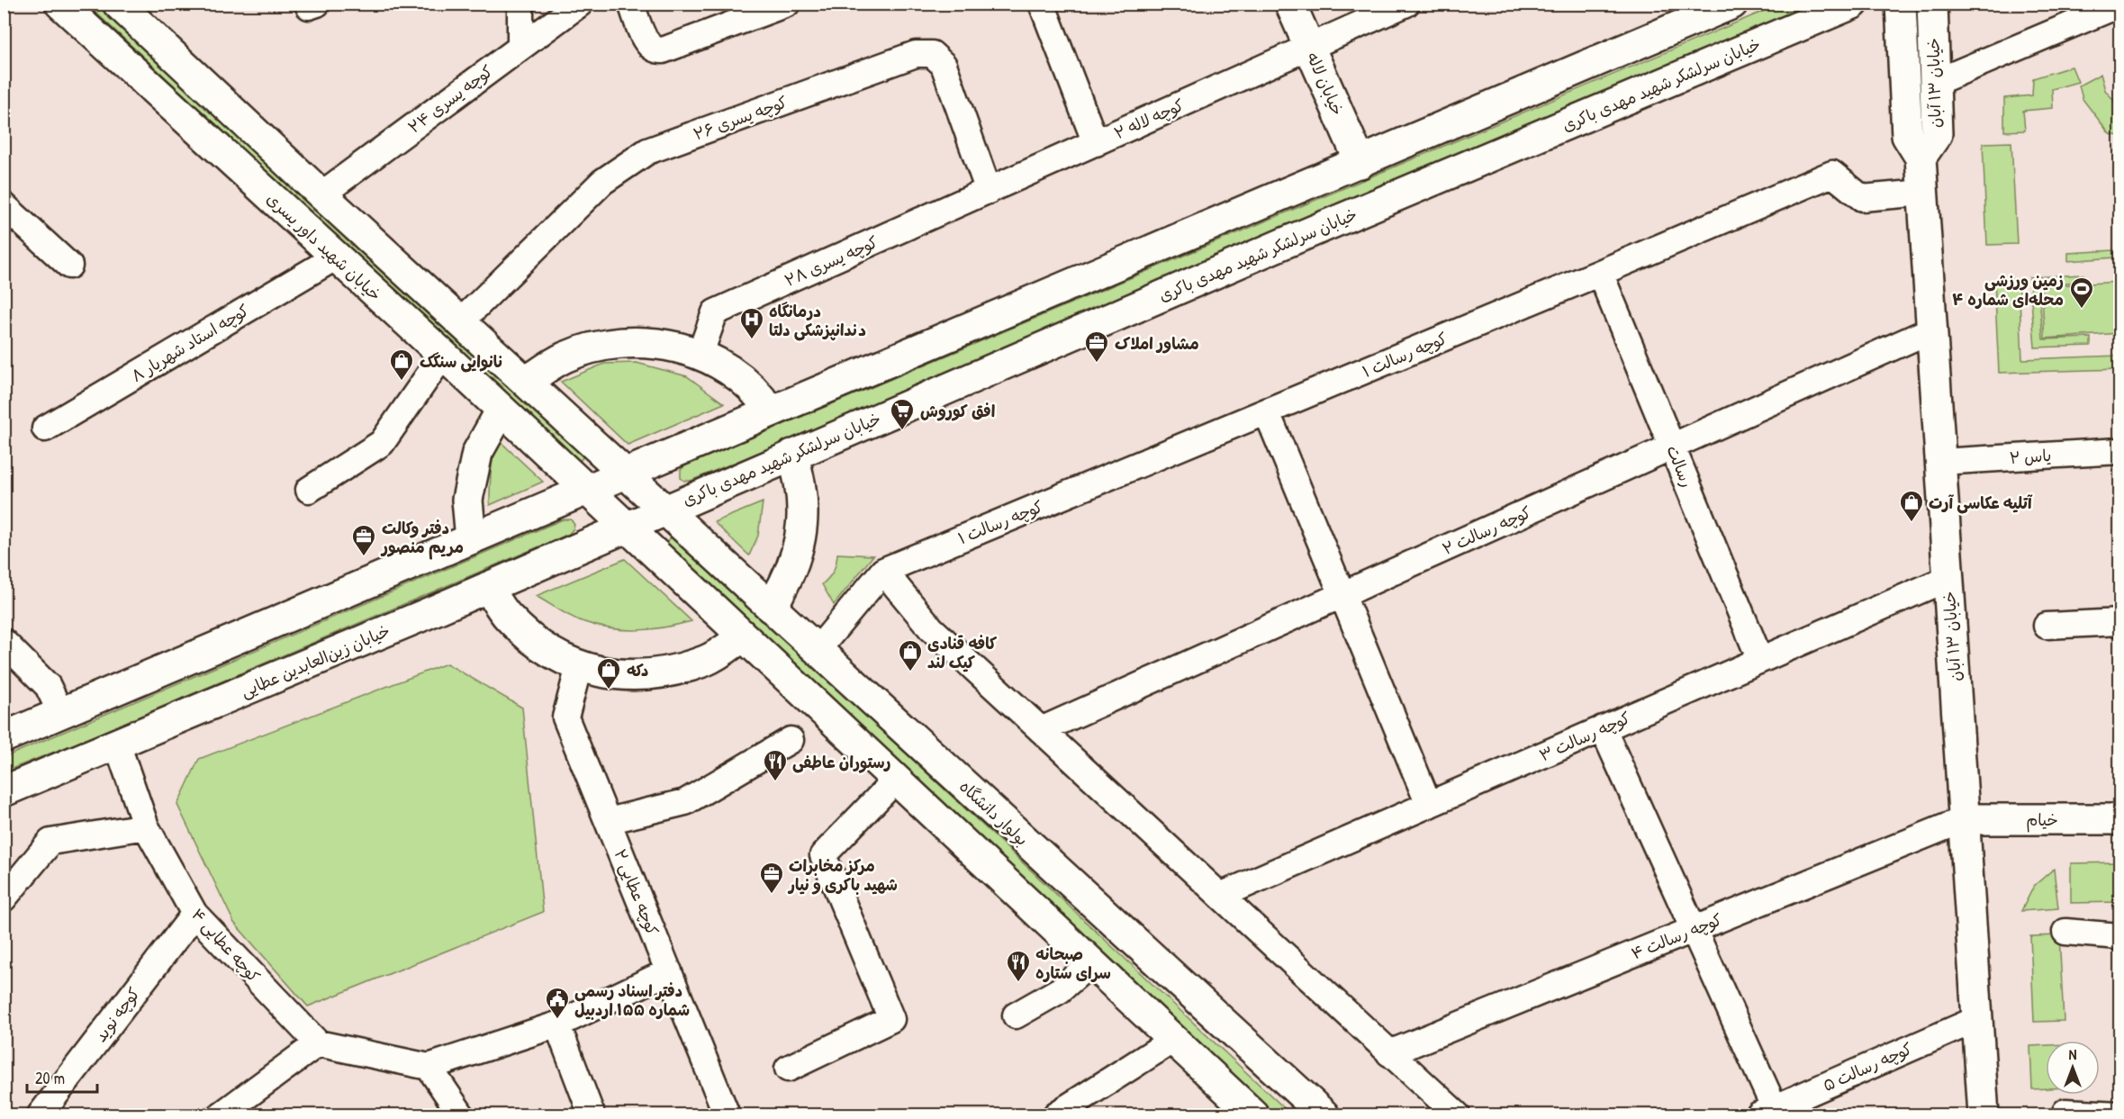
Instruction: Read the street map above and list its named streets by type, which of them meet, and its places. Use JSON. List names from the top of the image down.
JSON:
{
  "streets": {
    "main road": [
      "خیابان ۱۳ آبان",
      "خیابان لاله",
      "خیابان سرلشکر شهید مهدی باکری",
      "خیابان شهید داور یسری",
      "خیابان زین‌العابدین عطایی",
      "بولوار دانشگاه",
      "خیام"
    ],
    "street": [
      "کوچه یسری ۲۴",
      "کوچه یسری ۲۶",
      "کوچه لاله ۲",
      "کوچه یسری ۲۸",
      "کوچه استاد شهریار ۸",
      "کوچه رسالت ۱",
      "یاس ۲",
      "رسالت",
      "کوچه رسالت ۲",
      "کوچه رسالت ۳",
      "کوچه عطایی ۲",
      "کوچه رسالت ۴",
      "کوچه عطایی ۴",
      "کوچه نوید",
      "کوچه رسالت ۵"
    ]
  },
  "crossings": [
    ["خیابان ۱۳ آبان", "کوچه رسالت ۱"],
    ["خیابان ۱۳ آبان", "یاس ۲"],
    ["خیابان ۱۳ آبان", "کوچه رسالت ۲"],
    ["خیابان ۱۳ آبان", "کوچه رسالت ۳"],
    ["خیابان ۱۳ آبان", "خیام"],
    ["خیابان ۱۳ آبان", "کوچه رسالت ۴"],
    ["خیابان ۱۳ آبان", "کوچه رسالت ۵"],
    ["خیابان لاله", "کوچه لاله ۲"],
    ["خیابان سرلشکر شهید مهدی باکری", "خیابان شهید داور یسری"],
    ["خیابان سرلشکر شهید مهدی باکری", "خیابان زین‌العابدین عطایی"],
    ["خیابان سرلشکر شهید مهدی باکری", "بولوار دانشگاه"],
    ["کوچه یسری ۲۶", "کوچه لاله ۲"],
    ["کوچه یسری ۲۶", "کوچه یسری ۲۸"],
    ["کوچه لاله ۲", "کوچه یسری ۲۸"],
    ["خیابان شهید داور یسری", "کوچه استاد شهریار ۸"],
    ["خیابان شهید داور یسری", "خیابان زین‌العابدین عطایی"],
    ["کوچه رسالت ۱", "رسالت"],
    ["رسالت", "کوچه رسالت ۲"],
    ["رسالت", "کوچه رسالت ۳"],
    ["خیابان زین‌العابدین عطایی", "کوچه عطایی ۴"],
    ["خیام", "کوچه رسالت ۴"],
    ["کوچه عطایی ۴", "کوچه نوید"]
  ],
  "places": {
    "sports": ["زمین ورزشی محله‌ای شماره ۴"],
    "hospital": ["درمانگاه دندانپزشکی دلتا"],
    "office": ["مشاور املاک", "دفتر وکالت مریم منصور", "مرکز مخابرات شهید باکری و نیار"],
    "shop": [
      "نانوایی سنگک",
      "آتلیه عکاسی آرت",
      "کافه قنادی کیک لند",
      "دکه"
    ],
    "supermarket": ["افق کوروش"],
    "restaurant": ["رستوران عاطفی", "صبحانه سرای ستاره"],
    "public building": ["دفتر اسناد رسمی شماره ۱۵۵ اردبیل"]
  },
  "scale_bar": "20 m",
  "north": "top"
}
